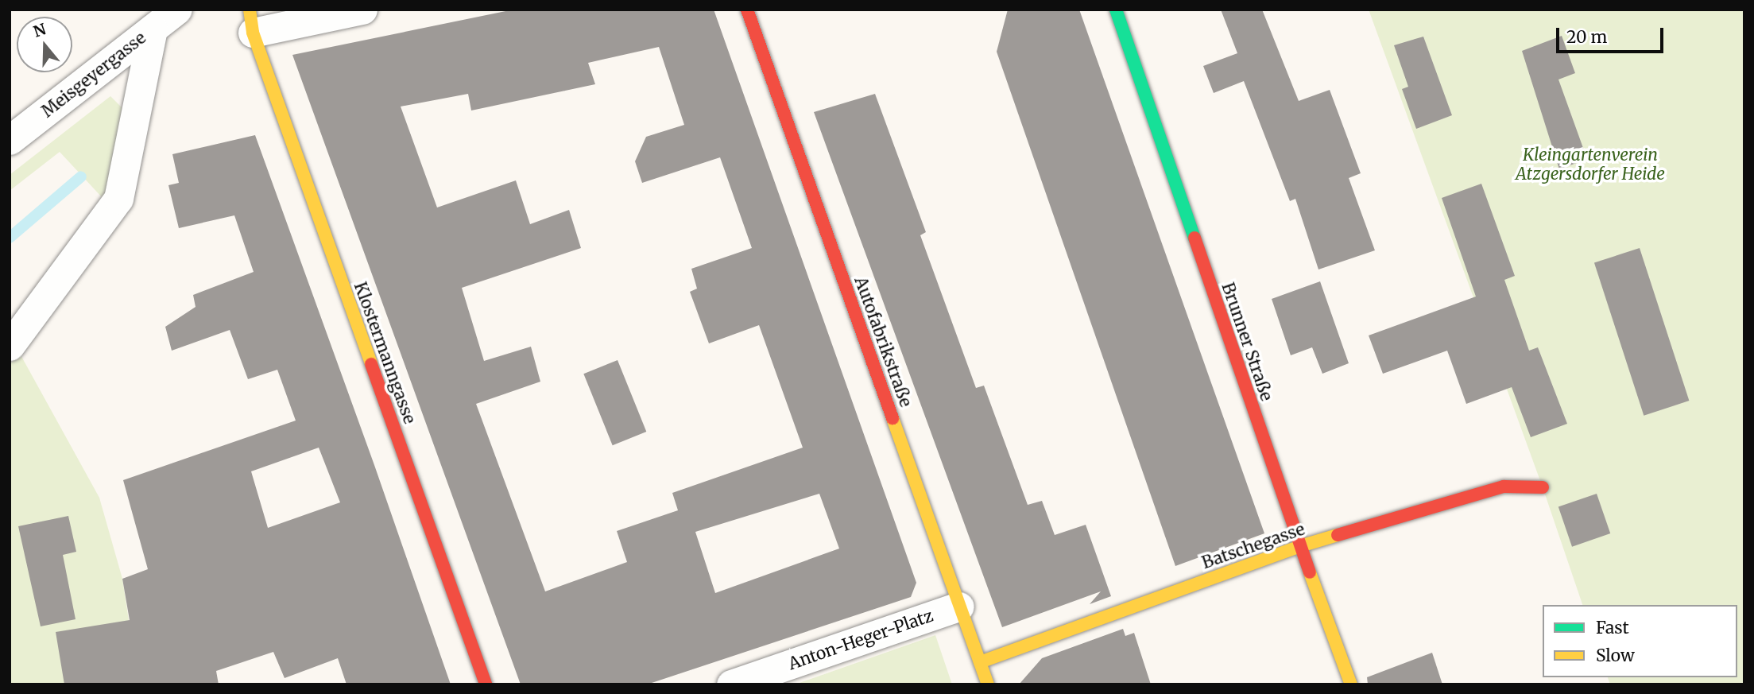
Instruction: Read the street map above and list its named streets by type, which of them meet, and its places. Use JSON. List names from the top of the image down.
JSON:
{
  "streets": {
    "street": [
      "Meisgeyergasse",
      "Autofabrikstraße",
      "Brunner Straße",
      "Klostermanngasse",
      "Batschegasse",
      "Anton-Heger-Platz"
    ]
  },
  "crossings": [
    ["Autofabrikstraße", "Batschegasse"],
    ["Autofabrikstraße", "Anton-Heger-Platz"],
    ["Brunner Straße", "Batschegasse"]
  ],
  "parks": ["Kleingartenverein Atzgersdorfer Heide"],
  "legend": ["Fast", "Slow"],
  "scale_bar": "20 m",
  "north": "top"
}
